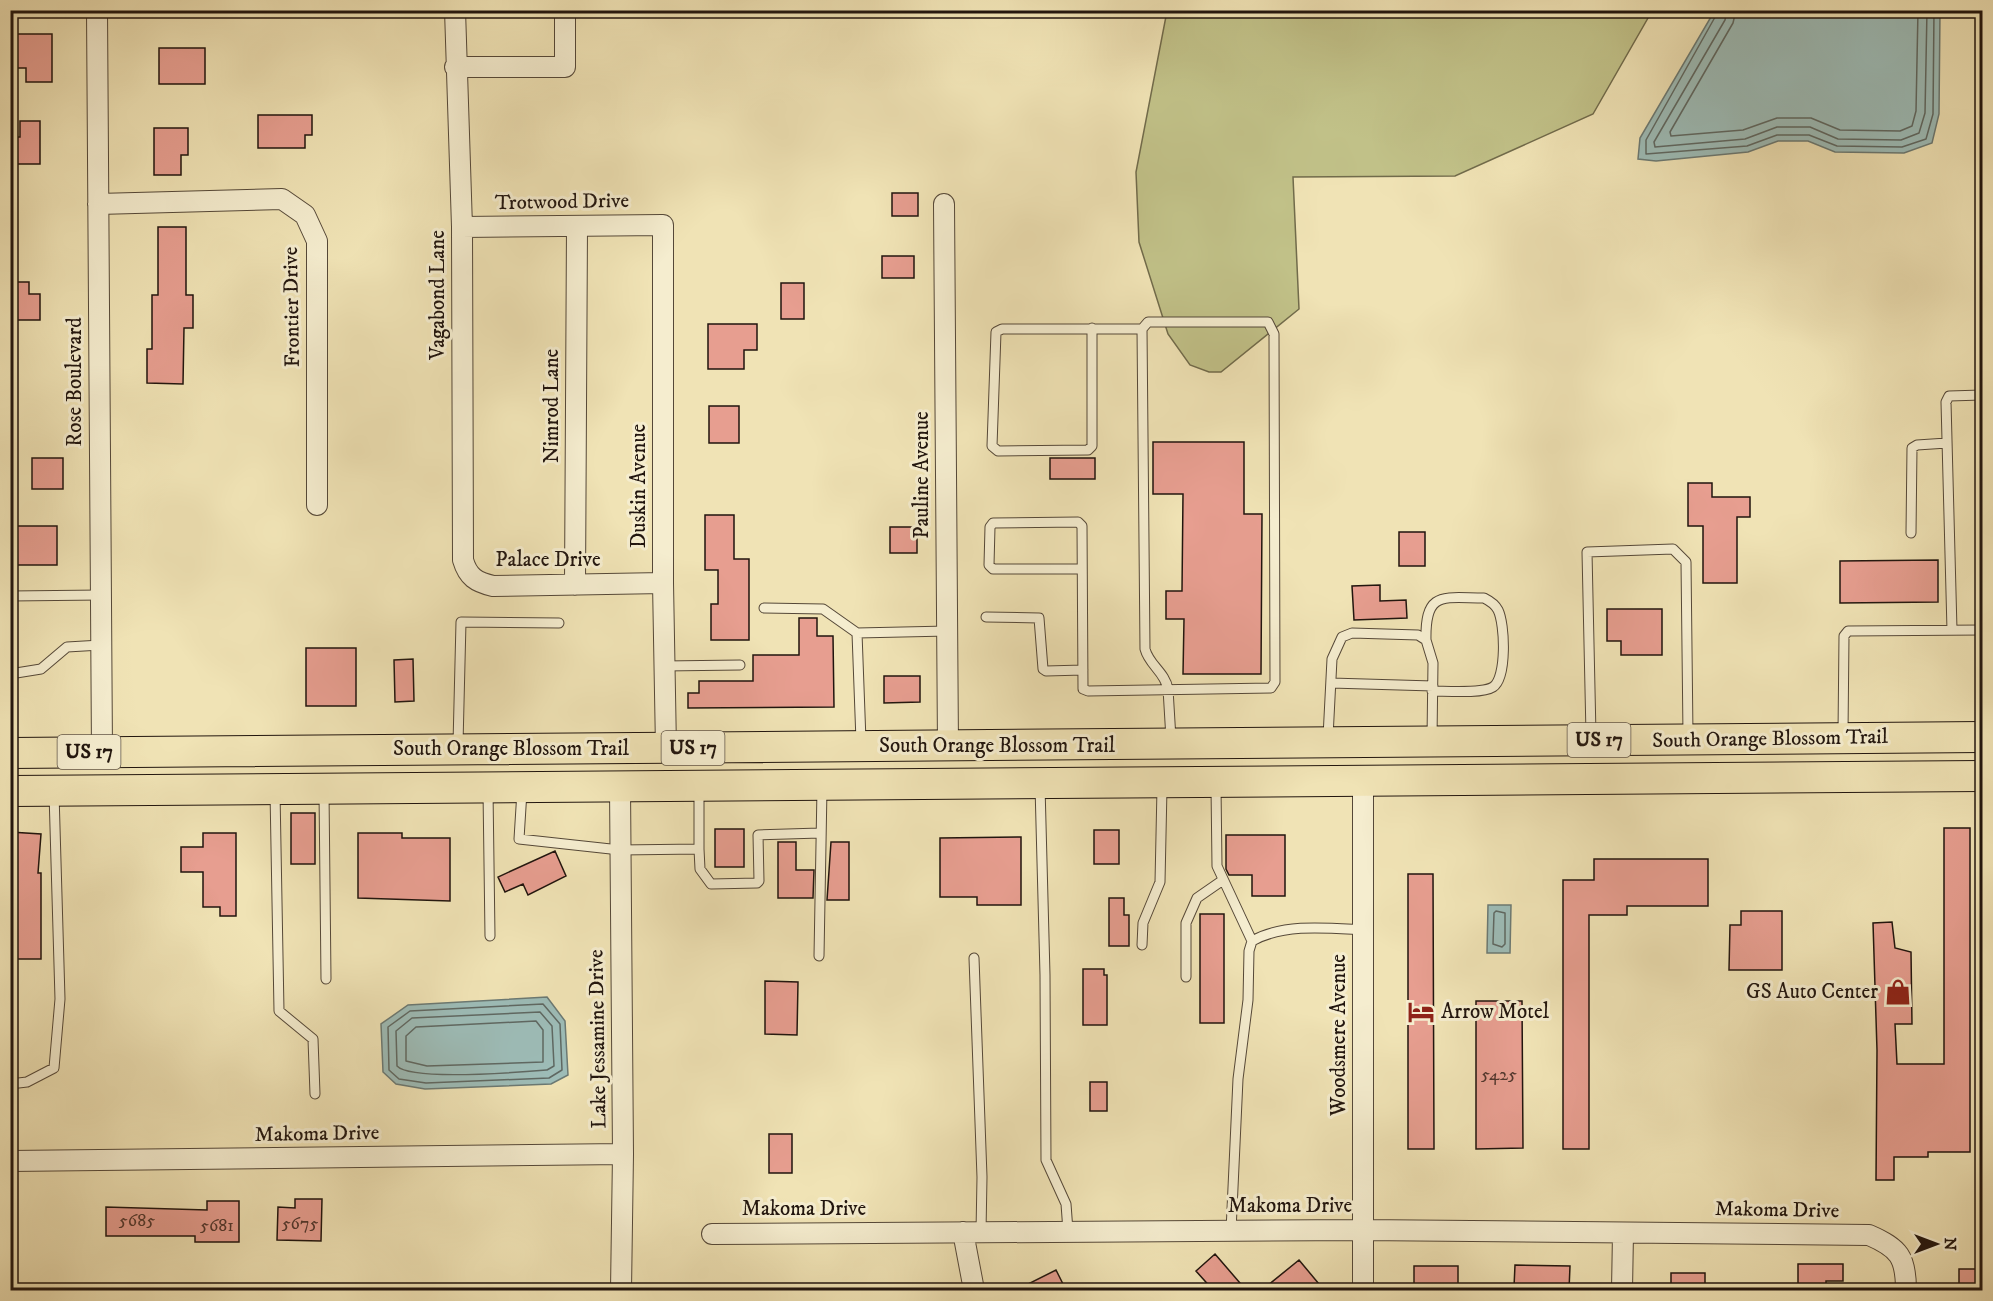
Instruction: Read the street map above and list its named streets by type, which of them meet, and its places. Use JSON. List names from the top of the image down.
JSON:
{
  "streets": {
    "main road": ["South Orange Blossom Trail", "US 17"],
    "street": [
      "Trotwood Drive",
      "Vagabond Lane",
      "Frontier Drive",
      "Rose Boulevard",
      "Nimrod Lane",
      "Pauline Avenue",
      "Duskin Avenue",
      "Palace Drive",
      "Woodsmere Avenue",
      "Lake Jessamine Drive",
      "Makoma Drive"
    ]
  },
  "crossings": [
    ["Trotwood Drive", "Vagabond Lane"],
    ["Trotwood Drive", "Nimrod Lane"],
    ["Trotwood Drive", "Duskin Avenue"],
    ["Vagabond Lane", "Palace Drive"],
    ["Frontier Drive", "Rose Boulevard"],
    ["Rose Boulevard", "South Orange Blossom Trail"],
    ["Nimrod Lane", "Palace Drive"],
    ["Pauline Avenue", "South Orange Blossom Trail"],
    ["Duskin Avenue", "Palace Drive"],
    ["Duskin Avenue", "South Orange Blossom Trail"],
    ["South Orange Blossom Trail", "Woodsmere Avenue"],
    ["South Orange Blossom Trail", "Lake Jessamine Drive"],
    ["Woodsmere Avenue", "Makoma Drive"],
    ["Lake Jessamine Drive", "Makoma Drive"]
  ],
  "places": {
    "shop": ["GS Auto Center"],
    "hotel": ["Arrow Motel"]
  },
  "house_numbers": [
    "5425",
    "5685",
    "5675",
    "5681"
  ],
  "north": "right"
}
